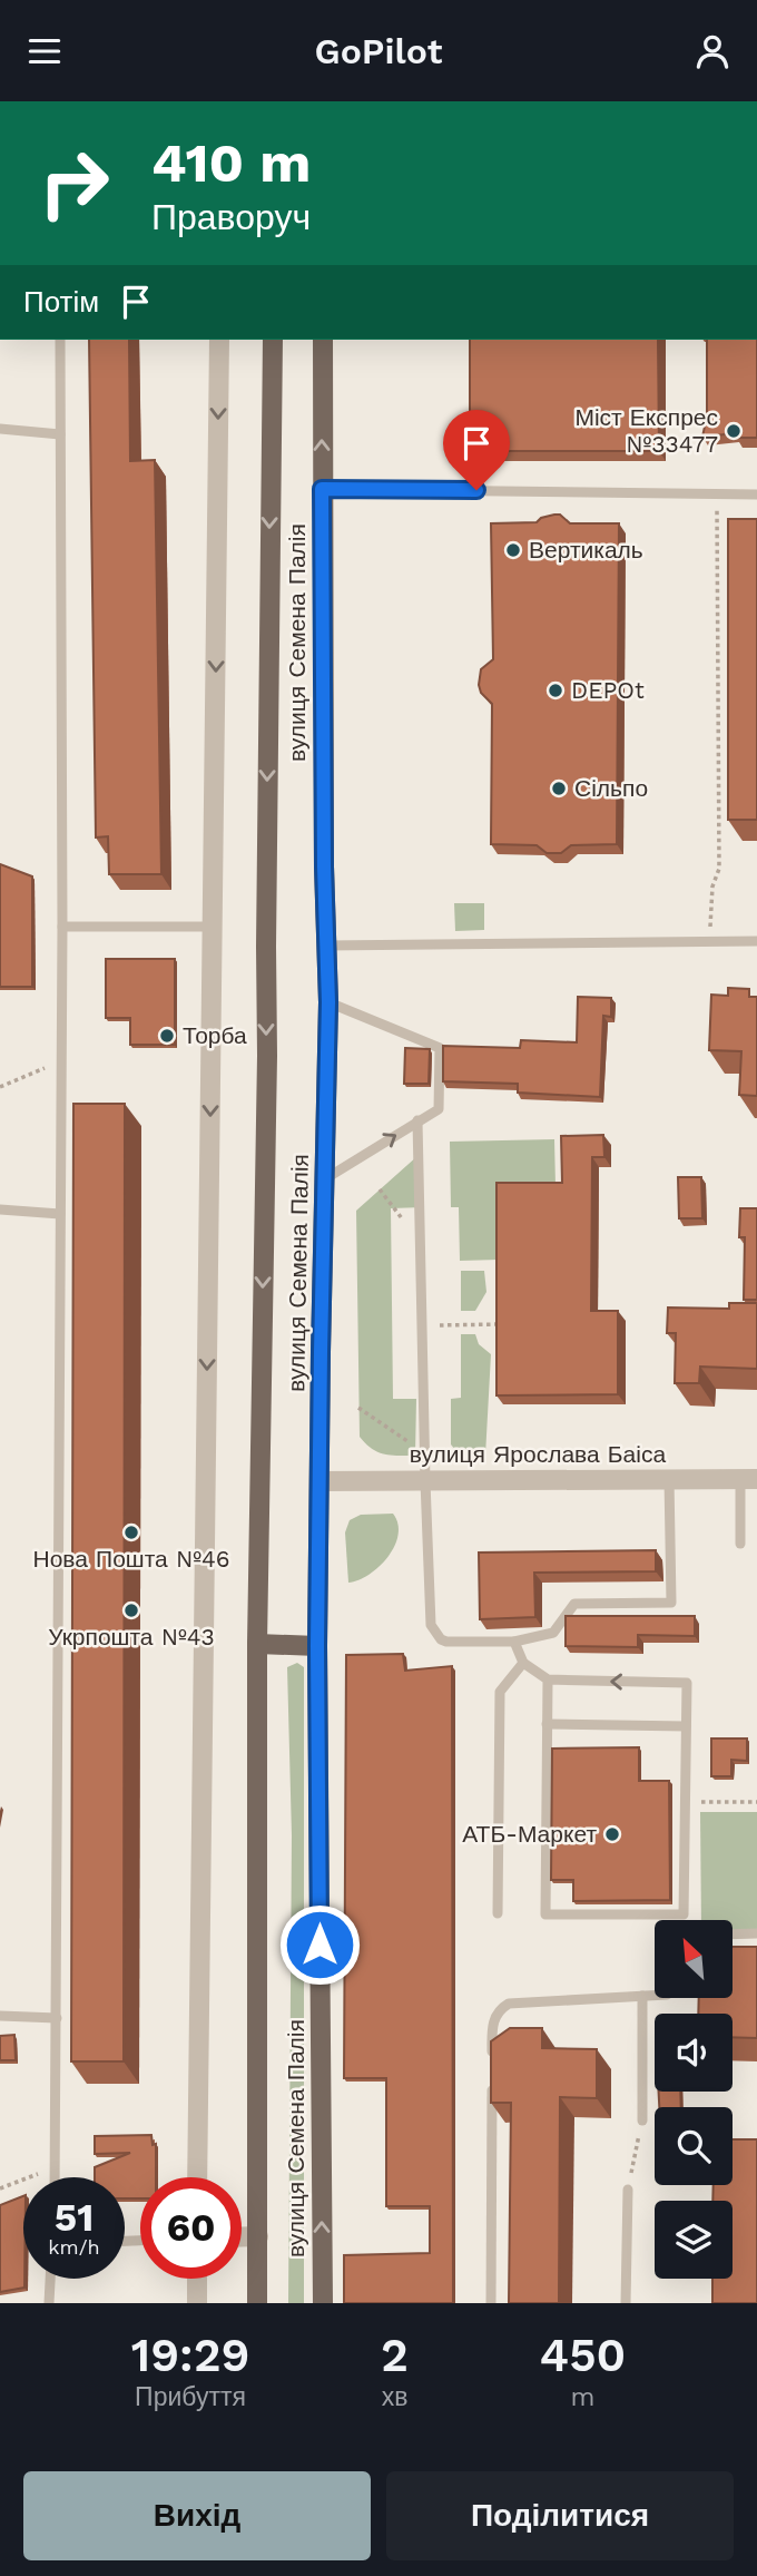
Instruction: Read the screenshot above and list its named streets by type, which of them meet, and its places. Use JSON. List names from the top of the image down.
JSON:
{
  "streets": {
    "main road": ["вулиця Семена Палія"],
    "street": ["вулиця Ярослава Баіса"]
  },
  "crossings": [
    ["вулиця Семена Палія", "вулиця Ярослава Баіса"]
  ],
  "places": [
    "Міст Експрес №33477",
    "Вертикаль",
    "DEPOt",
    "Сільпо",
    "Торба",
    "Нова Пошта №46",
    "Укрпошта №43",
    "АТБ-Маркет"
  ],
  "north": "top left",
  "page": {
    "header": "GoPilot",
    "turn": ["410 m", "Праворуч"],
    "then": "Потім",
    "speed": "51 km/h",
    "limit": "60",
    "eta": [
      "19:29",
      "Прибуття",
      "2",
      "хв",
      "450",
      "m"
    ],
    "buttons": ["Вихід", "Поділитися"]
  }
}
